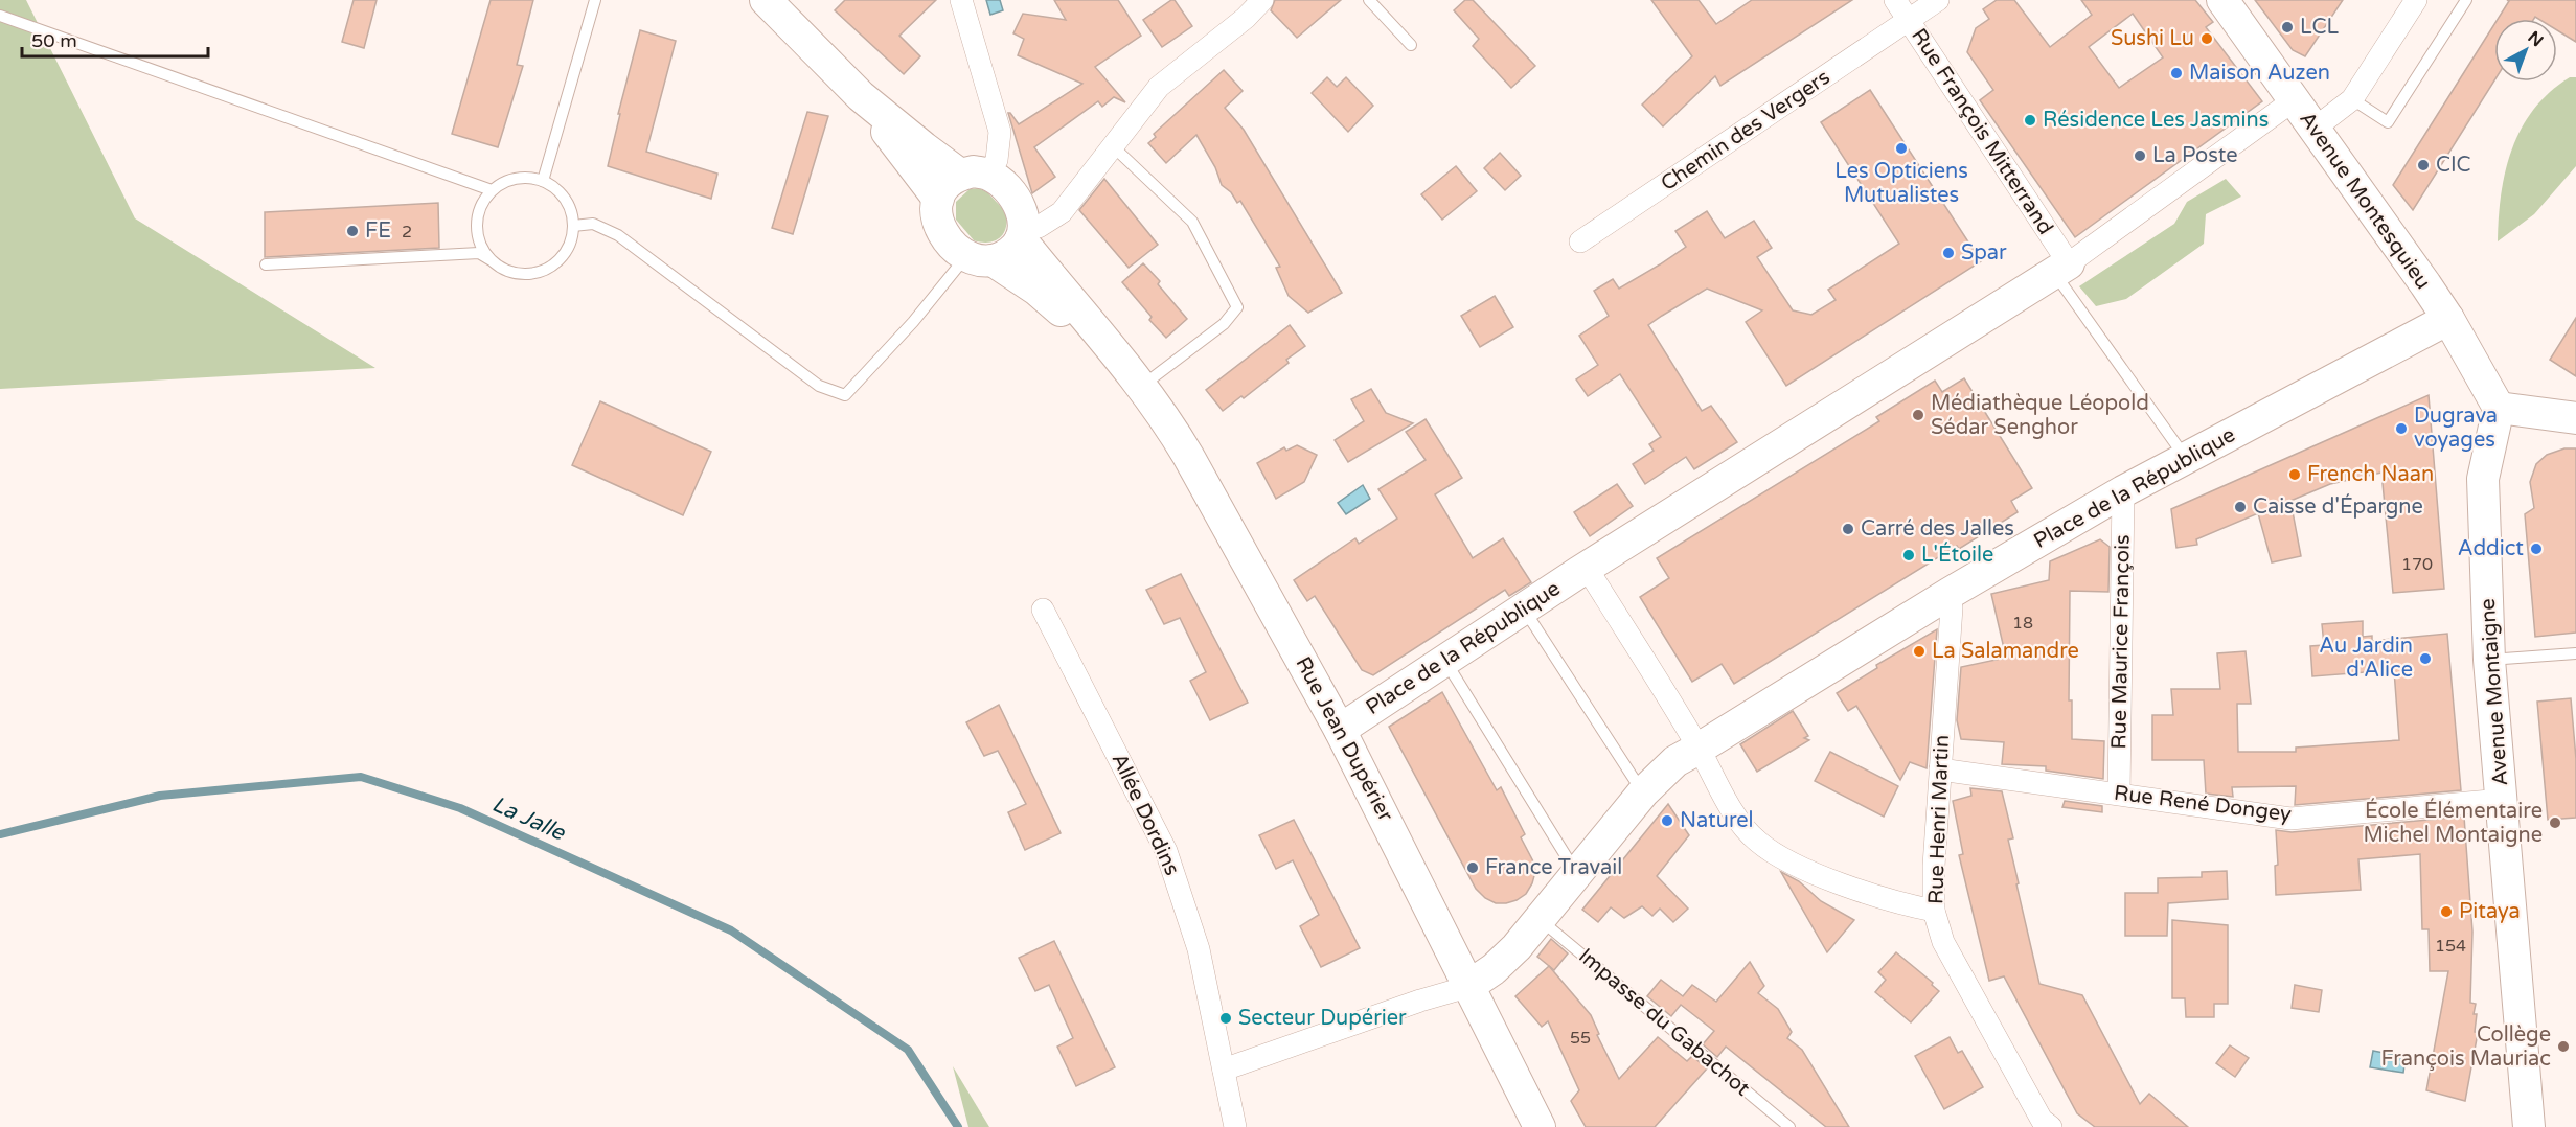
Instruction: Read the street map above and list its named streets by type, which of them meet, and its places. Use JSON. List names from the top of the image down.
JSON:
{
  "streets": {
    "street": [
      "Chemin des Vergers",
      "Rue François Mitterrand",
      "Avenue Montesquieu",
      "Place de la République",
      "Rue Maurice François",
      "Avenue Montaigne",
      "Rue Jean Dupérier",
      "Rue René Dongey",
      "Allée Dordins",
      "Rue Henri Martin"
    ],
    "lane": ["Impasse du Gabachot"]
  },
  "crossings": [
    ["Chemin des Vergers", "Rue François Mitterrand"],
    ["Rue François Mitterrand", "Place de la République"],
    ["Avenue Montesquieu", "Place de la République"],
    ["Avenue Montesquieu", "Avenue Montaigne"],
    ["Place de la République", "Rue Maurice François"],
    ["Place de la République", "Rue Jean Dupérier"],
    ["Place de la République", "Rue Henri Martin"],
    ["Place de la République", "Impasse du Gabachot"],
    ["Rue Maurice François", "Rue René Dongey"],
    ["Avenue Montaigne", "Rue René Dongey"],
    ["Rue René Dongey", "Rue Henri Martin"]
  ],
  "water": ["La Jalle"],
  "places": [
    "LCL",
    "Sushi Lu",
    "Maison Auzen",
    "Résidence Les Jasmins",
    "Les Opticiens Mutualistes",
    "La Poste",
    "CIC",
    "FE",
    "Spar",
    "Médiathèque Léopold Sédar Senghor",
    "Dugrava voyages",
    "French Naan",
    "Caisse d'Épargne",
    "Carré des Jalles",
    "Addict",
    "L'Étoile",
    "La Salamandre",
    "Au Jardin d'Alice",
    "Naturel",
    "École Élémentaire Michel Montaigne",
    "France Travail",
    "Pitaya",
    "Secteur Dupérier",
    "Collège François Mauriac"
  ],
  "house_numbers": [
    "2",
    "170",
    "18",
    "154",
    "55"
  ],
  "scale_bar": "50 m",
  "north": "top right"
}
